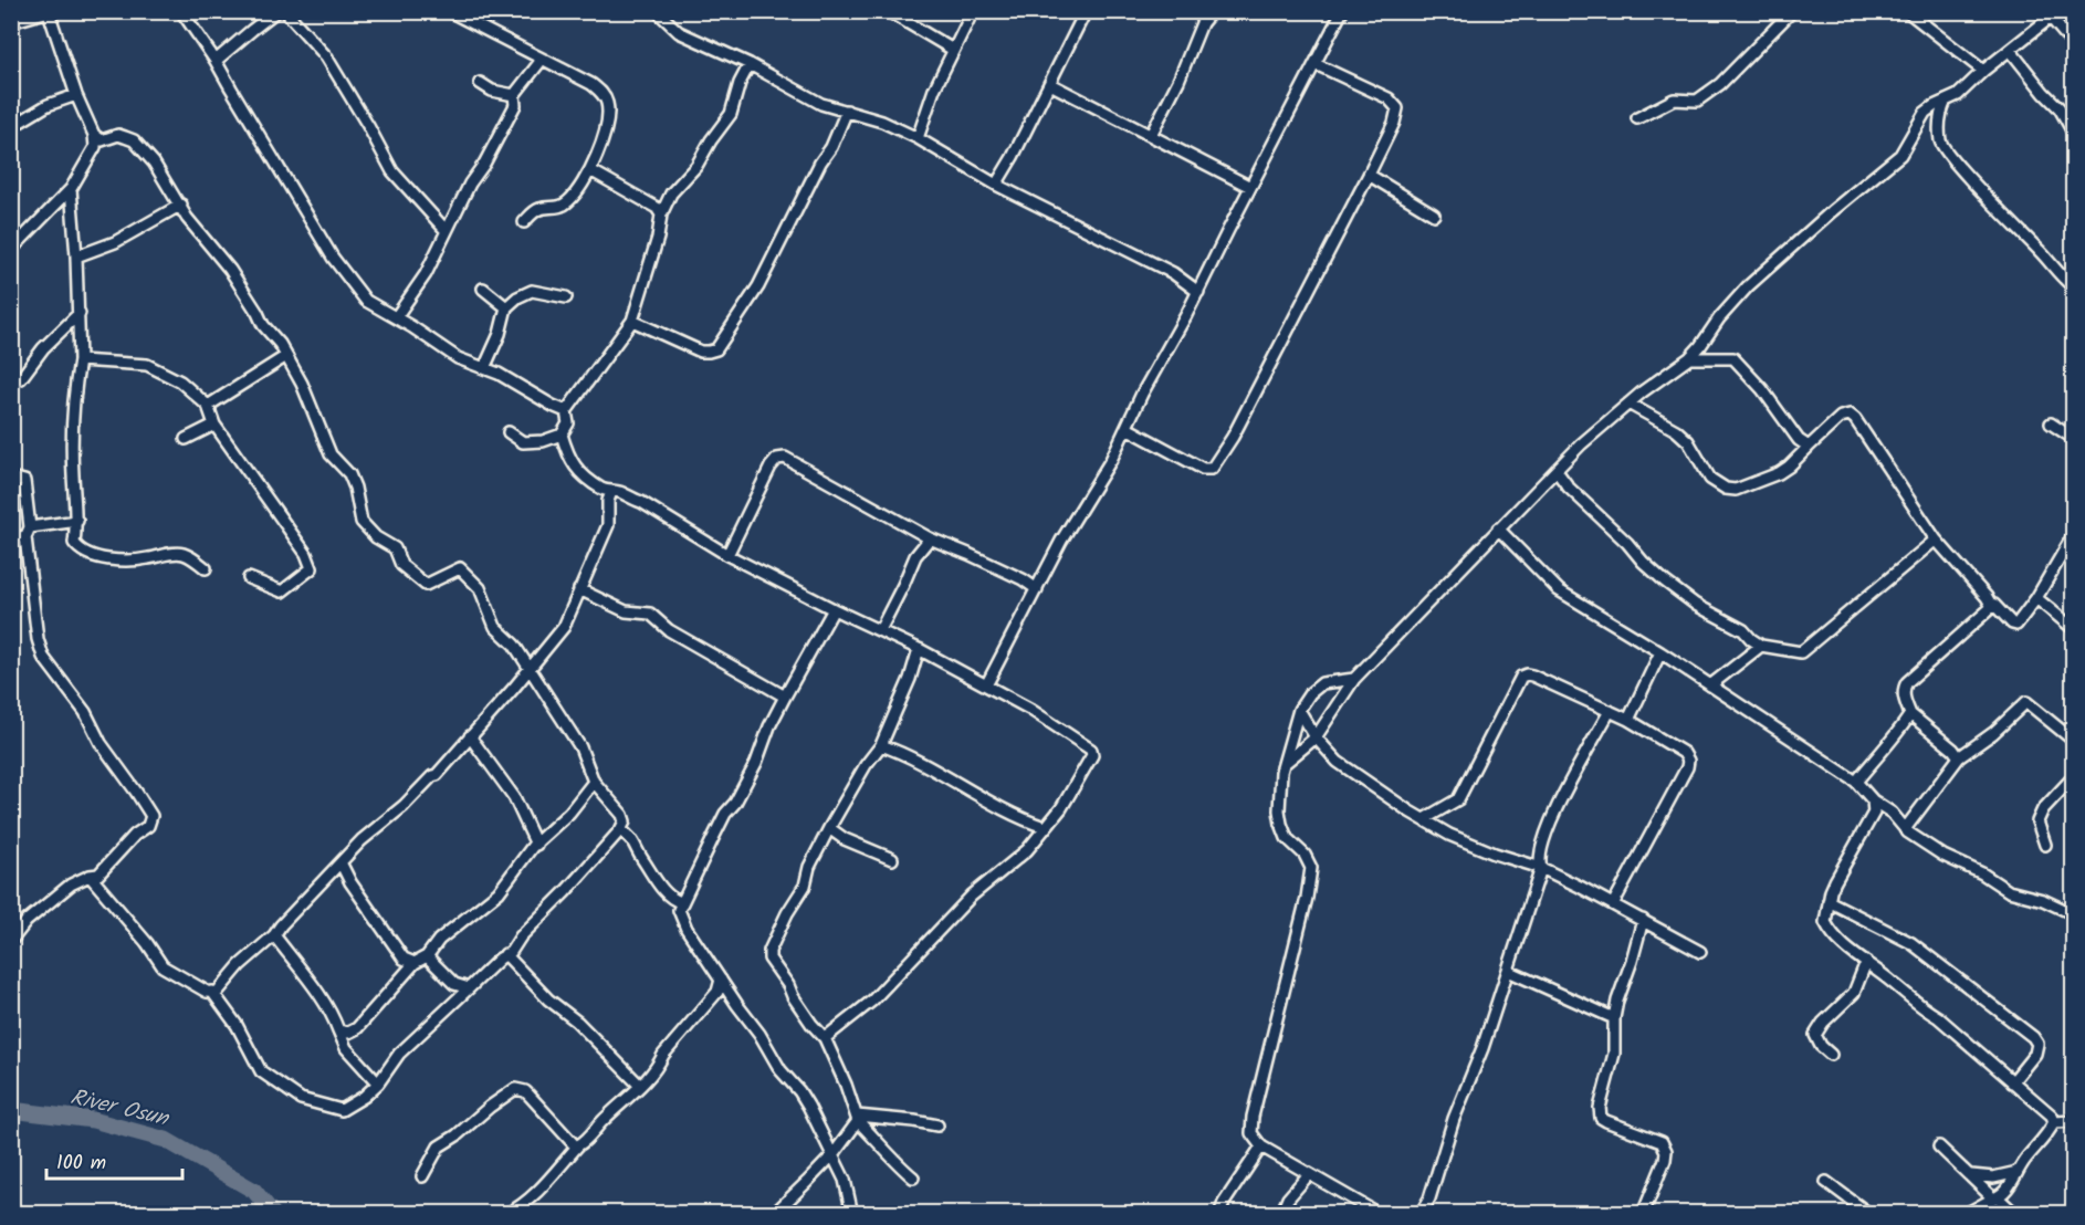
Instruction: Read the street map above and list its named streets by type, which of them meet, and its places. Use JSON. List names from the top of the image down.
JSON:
{
  "water": ["River Osun"],
  "scale_bar": "100 m"
}
